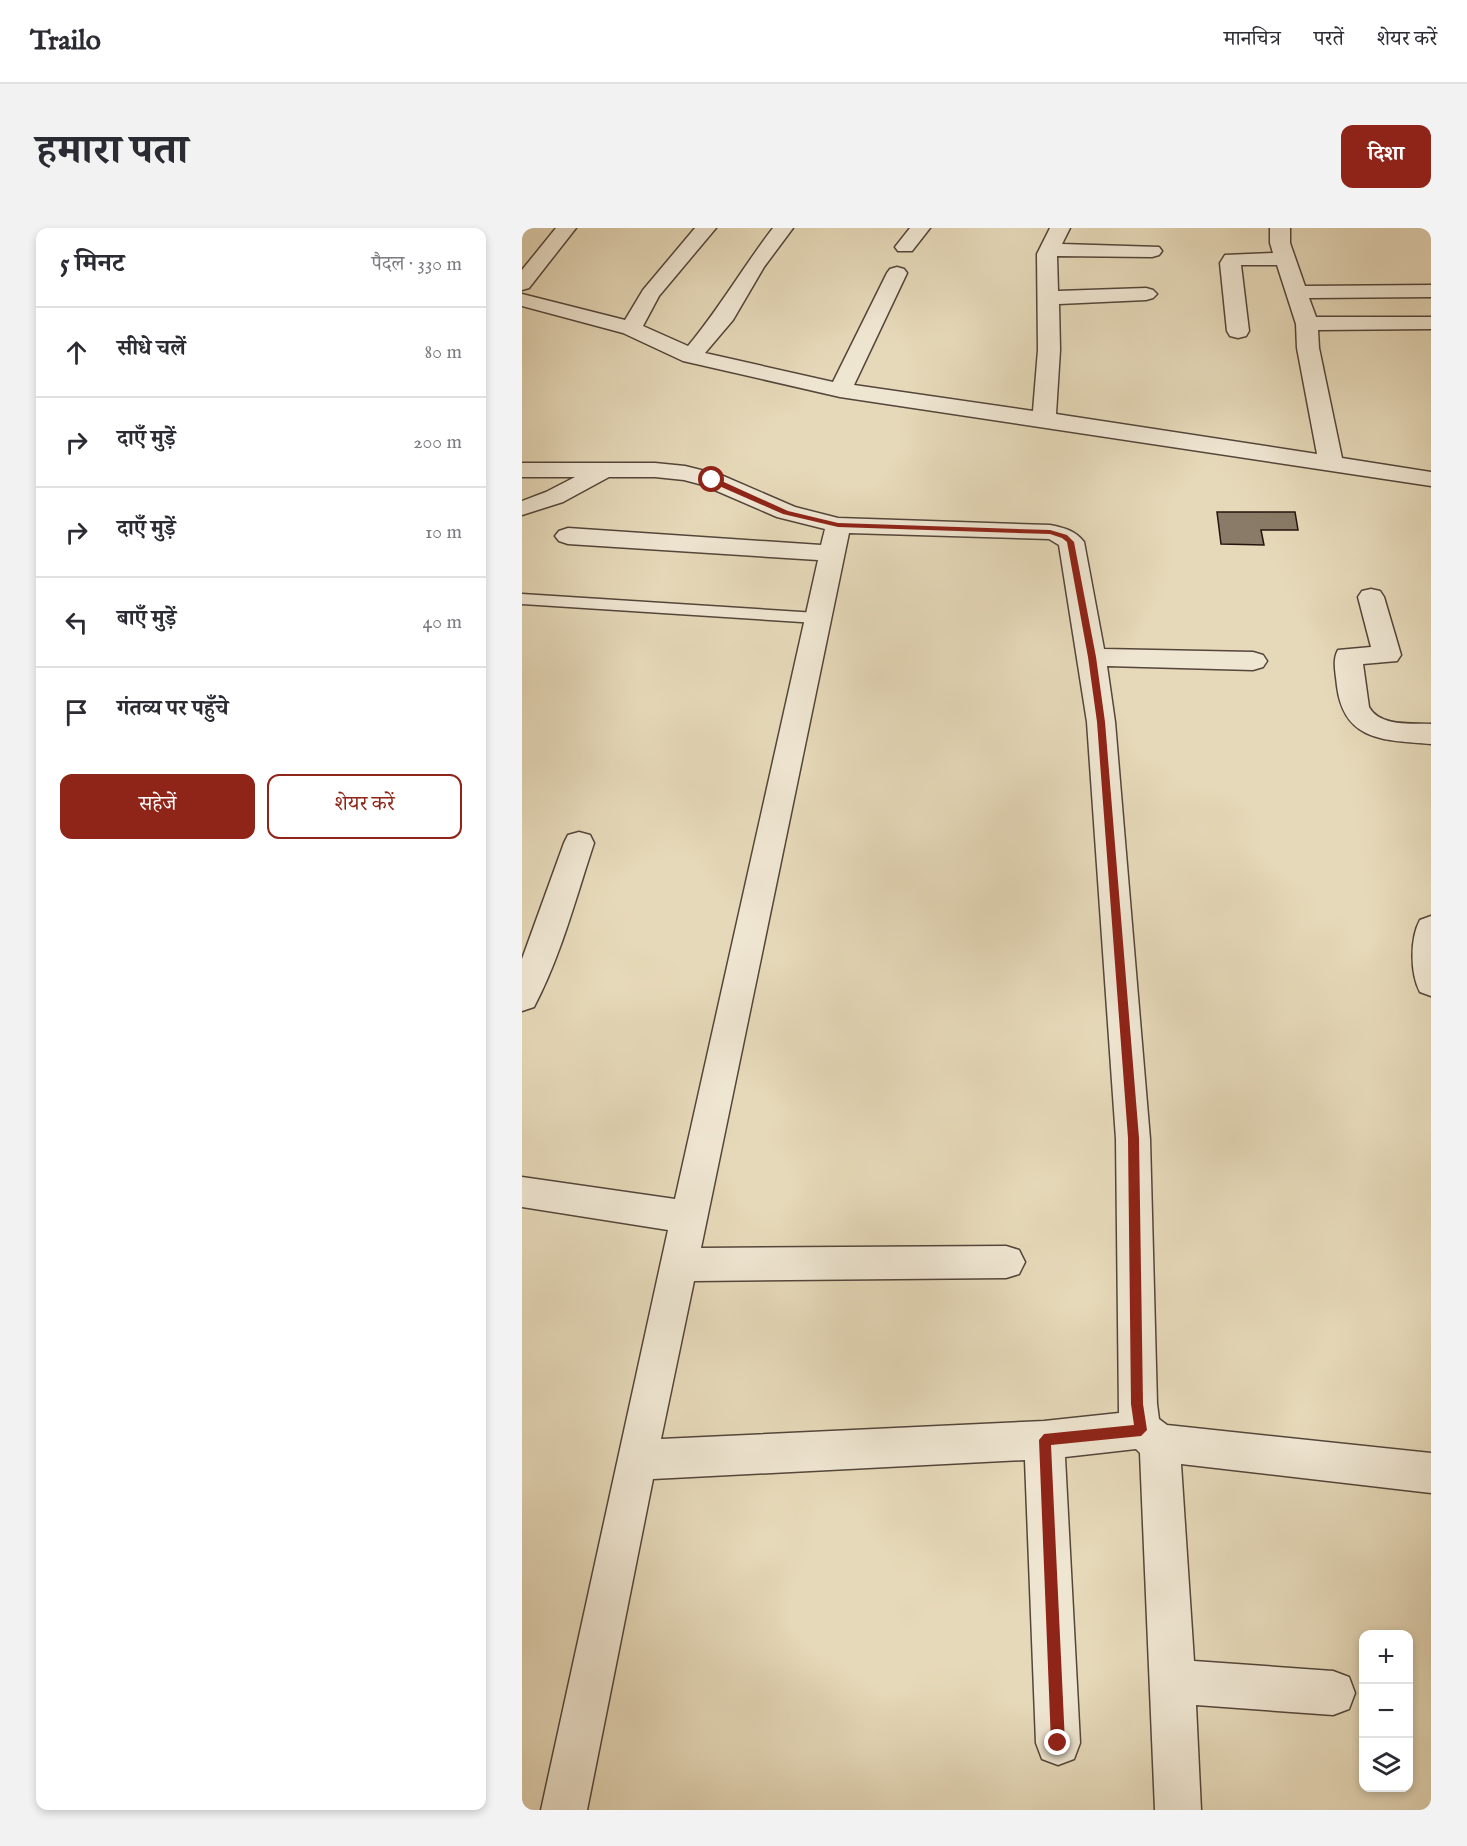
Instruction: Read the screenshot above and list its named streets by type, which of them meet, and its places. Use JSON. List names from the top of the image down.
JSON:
{
  "page": {
    "header": "Trailo",
    "nav": ["मानचित्र", "परतें", "शेयर करें"],
    "title": "हमारा पता",
    "buttons": [
      "दिशा",
      ["सहेजें", "शेयर करें"]
    ],
    "heading": ["5 मिनट", "पैदल · 330 m"],
    "list": [
      ["सीधे चलें", "80 m"],
      ["दाएँ मुड़ें", "200 m"],
      ["दाएँ मुड़ें", "10 m"],
      ["बाएँ मुड़ें", "40 m"],
      "गंतव्य पर पहुँचे"
    ],
    "map_buttons": ["+", "−"]
  }
}
